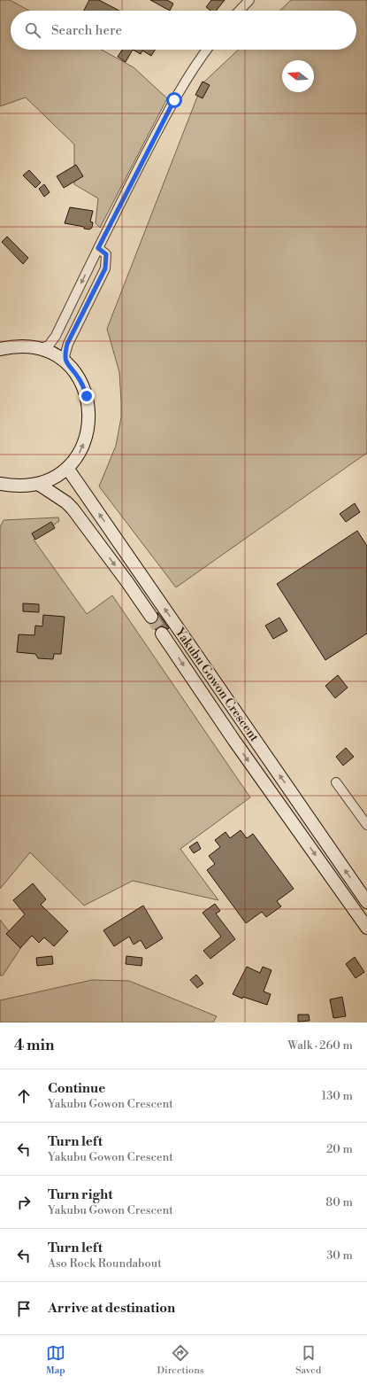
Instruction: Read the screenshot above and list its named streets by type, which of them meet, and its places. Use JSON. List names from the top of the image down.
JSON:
{
  "streets": {
    "street": ["Yakubu Gowon Crescent"]
  },
  "north": "left",
  "page": {
    "search": "Search here",
    "heading": ["4 min", "Walk · 260 m"],
    "list": [
      ["Continue", "Yakubu Gowon Crescent", "130 m"],
      ["Turn left", "Yakubu Gowon Crescent", "20 m"],
      ["Turn right", "Yakubu Gowon Crescent", "80 m"],
      ["Turn left", "Aso Rock Roundabout", "30 m"],
      "Arrive at destination"
    ],
    "nav": ["Map", "Directions", "Saved"]
  }
}
